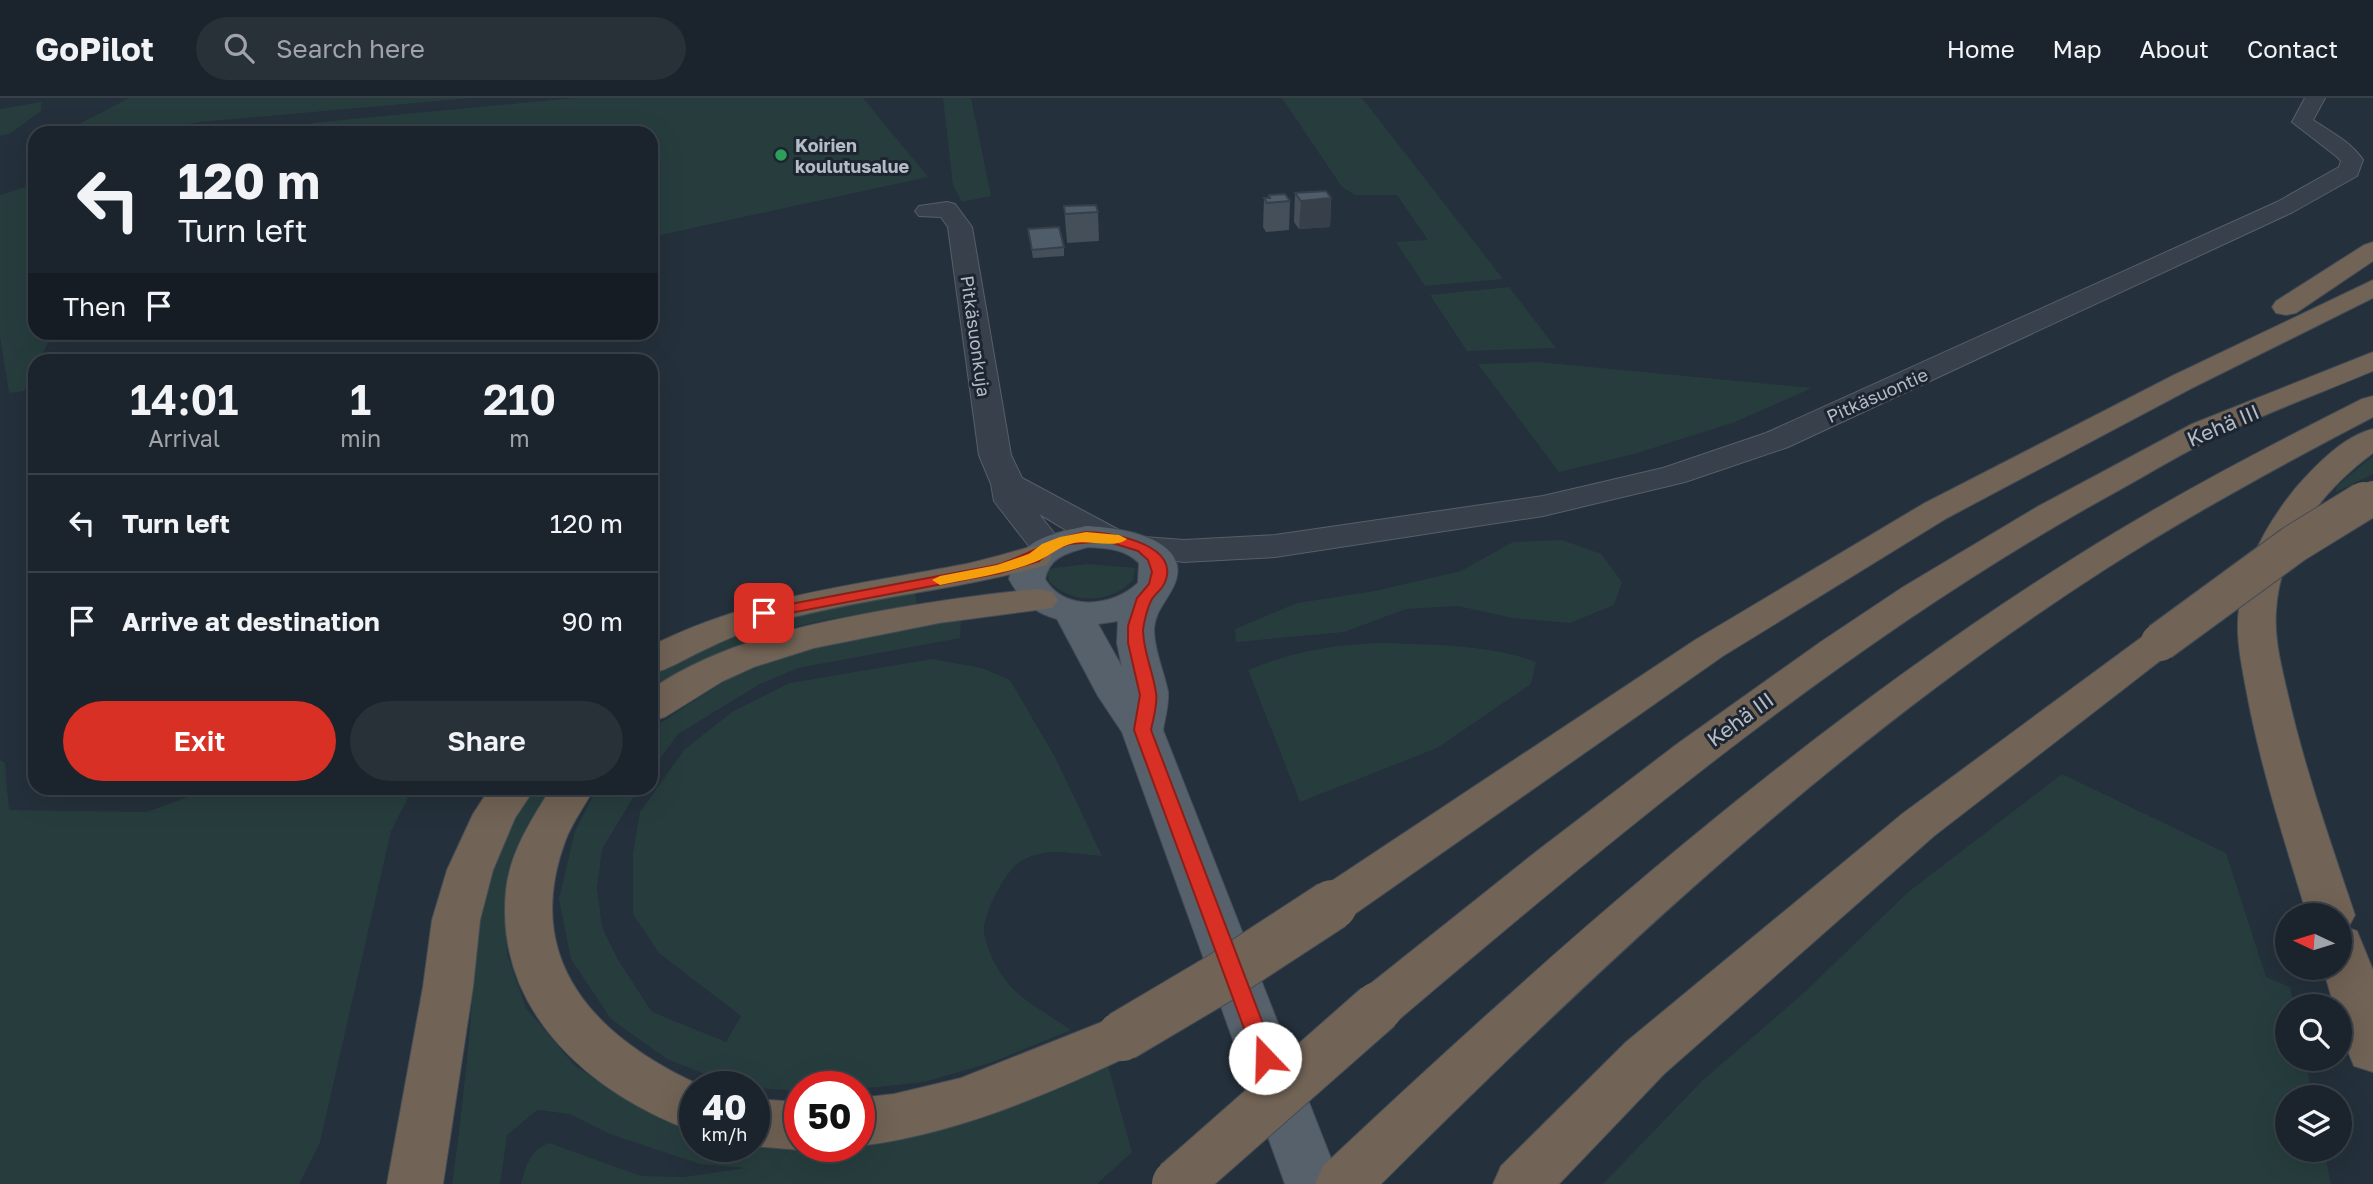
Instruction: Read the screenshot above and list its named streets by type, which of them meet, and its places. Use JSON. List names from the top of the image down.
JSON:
{
  "streets": {
    "highway": ["Kehä III"],
    "street": ["Pitkäsuonkuja", "Pitkäsuontie"]
  },
  "places": ["Koirien koulutusalue"],
  "north": "left",
  "page": {
    "header": "GoPilot",
    "search": "Search here",
    "nav": [
      "Home",
      "Map",
      "About",
      "Contact"
    ],
    "turn": ["120 m", "Turn left"],
    "then": "Then",
    "eta": [
      "14:01",
      "Arrival",
      "1",
      "min",
      "210",
      "m"
    ],
    "list": [
      {
        "name": "Turn left",
        "value": "120 m"
      },
      {
        "name": "Arrive at destination",
        "value": "90 m"
      }
    ],
    "buttons": ["Exit", "Share"],
    "speed": "40 km/h",
    "limit": "50"
  }
}
